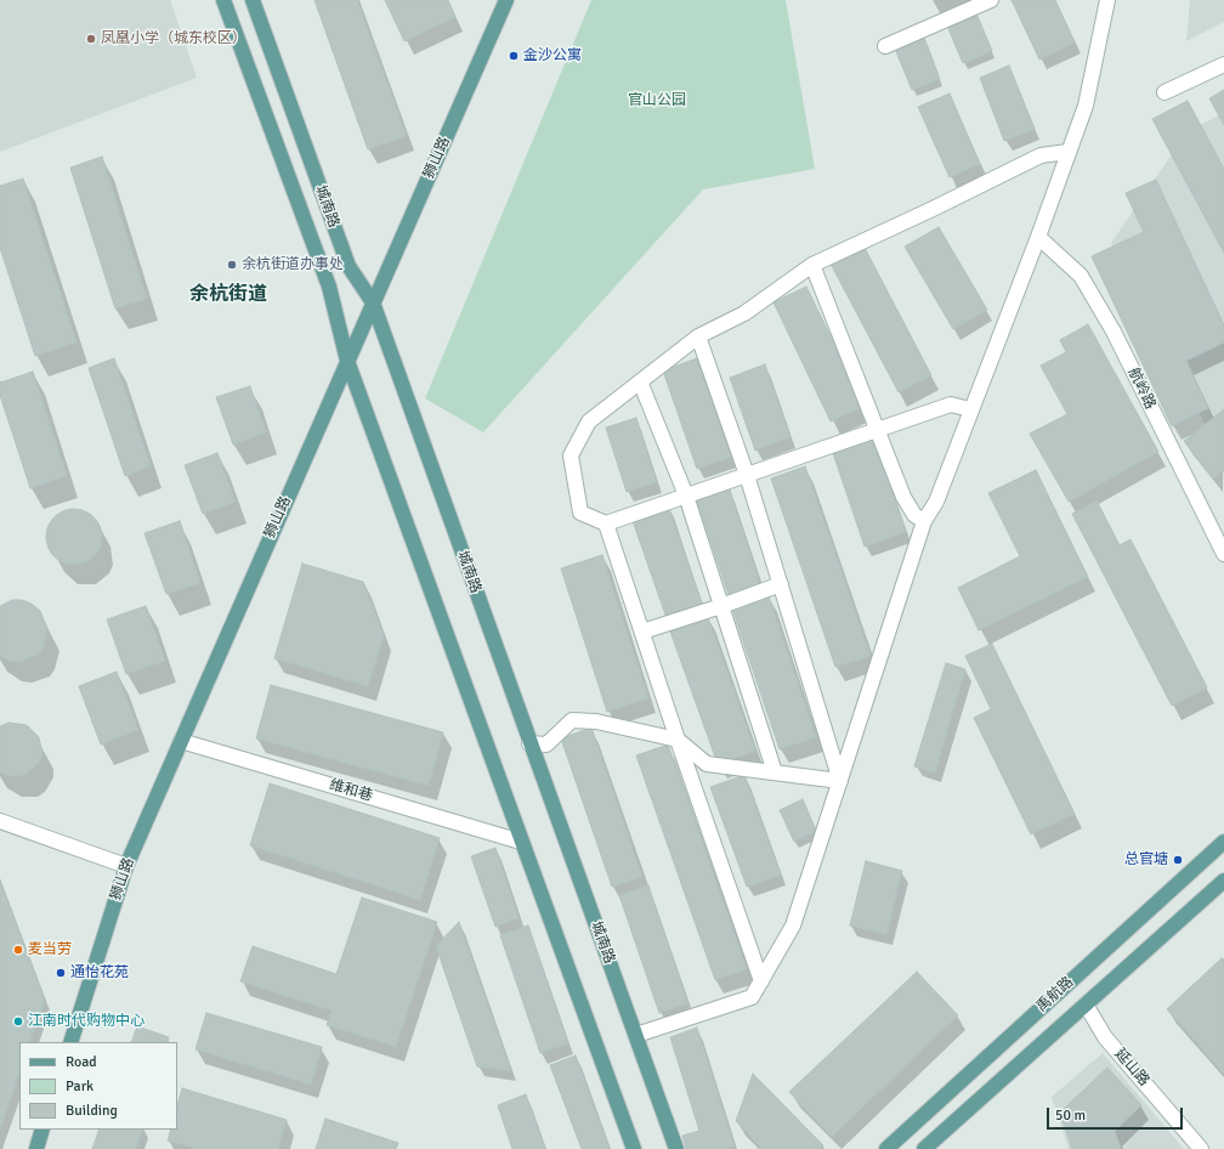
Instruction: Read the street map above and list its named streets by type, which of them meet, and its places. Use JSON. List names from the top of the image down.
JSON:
{
  "streets": {
    "main road": ["狮山路", "城南路", "禹航路"],
    "street": ["航岭路", "维和巷", "延山路"]
  },
  "crossings": [
    ["狮山路", "城南路"],
    ["狮山路", "维和巷"],
    ["城南路", "维和巷"],
    ["禹航路", "延山路"]
  ],
  "districts": ["余杭街道"],
  "parks": ["官山公园"],
  "places": [
    "凤凰小学（城东校区）",
    "金沙公寓",
    "余杭街道办事处",
    "总官塘",
    "麦当劳",
    "通怡花苑",
    "江南时代购物中心"
  ],
  "legend": ["Road", "Park", "Building"],
  "scale_bar": "50 m"
}
